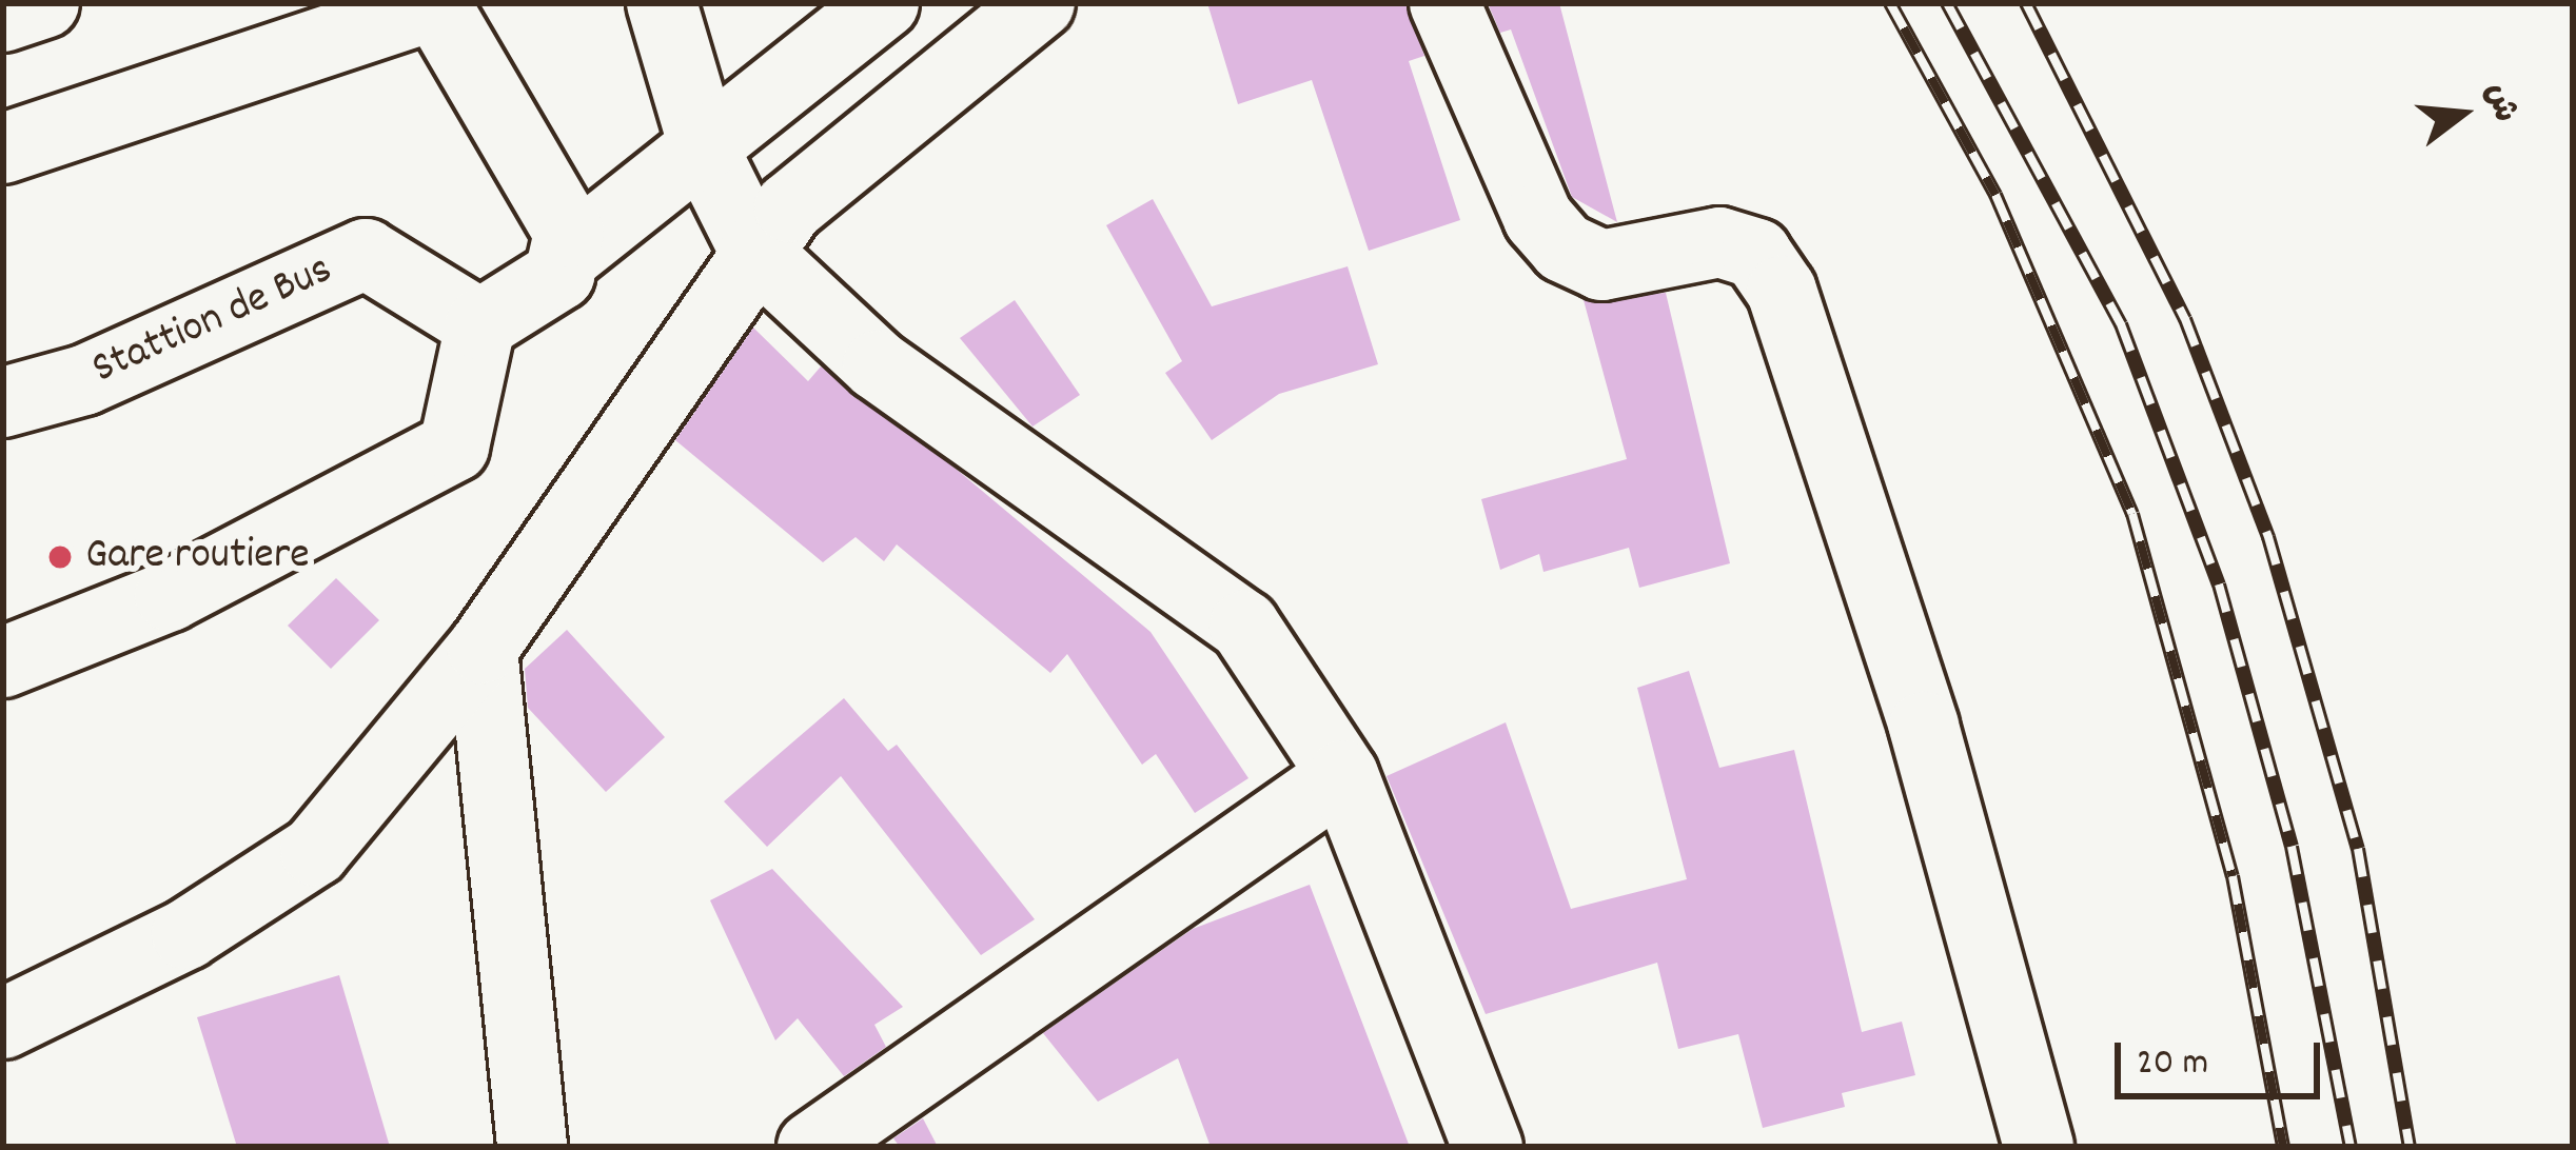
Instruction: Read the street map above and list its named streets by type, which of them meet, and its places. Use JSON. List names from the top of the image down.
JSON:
{
  "streets": {
    "street": ["Stattion de Bus"]
  },
  "places": ["Gare routiere"],
  "scale_bar": "20 m",
  "north": "right"
}
